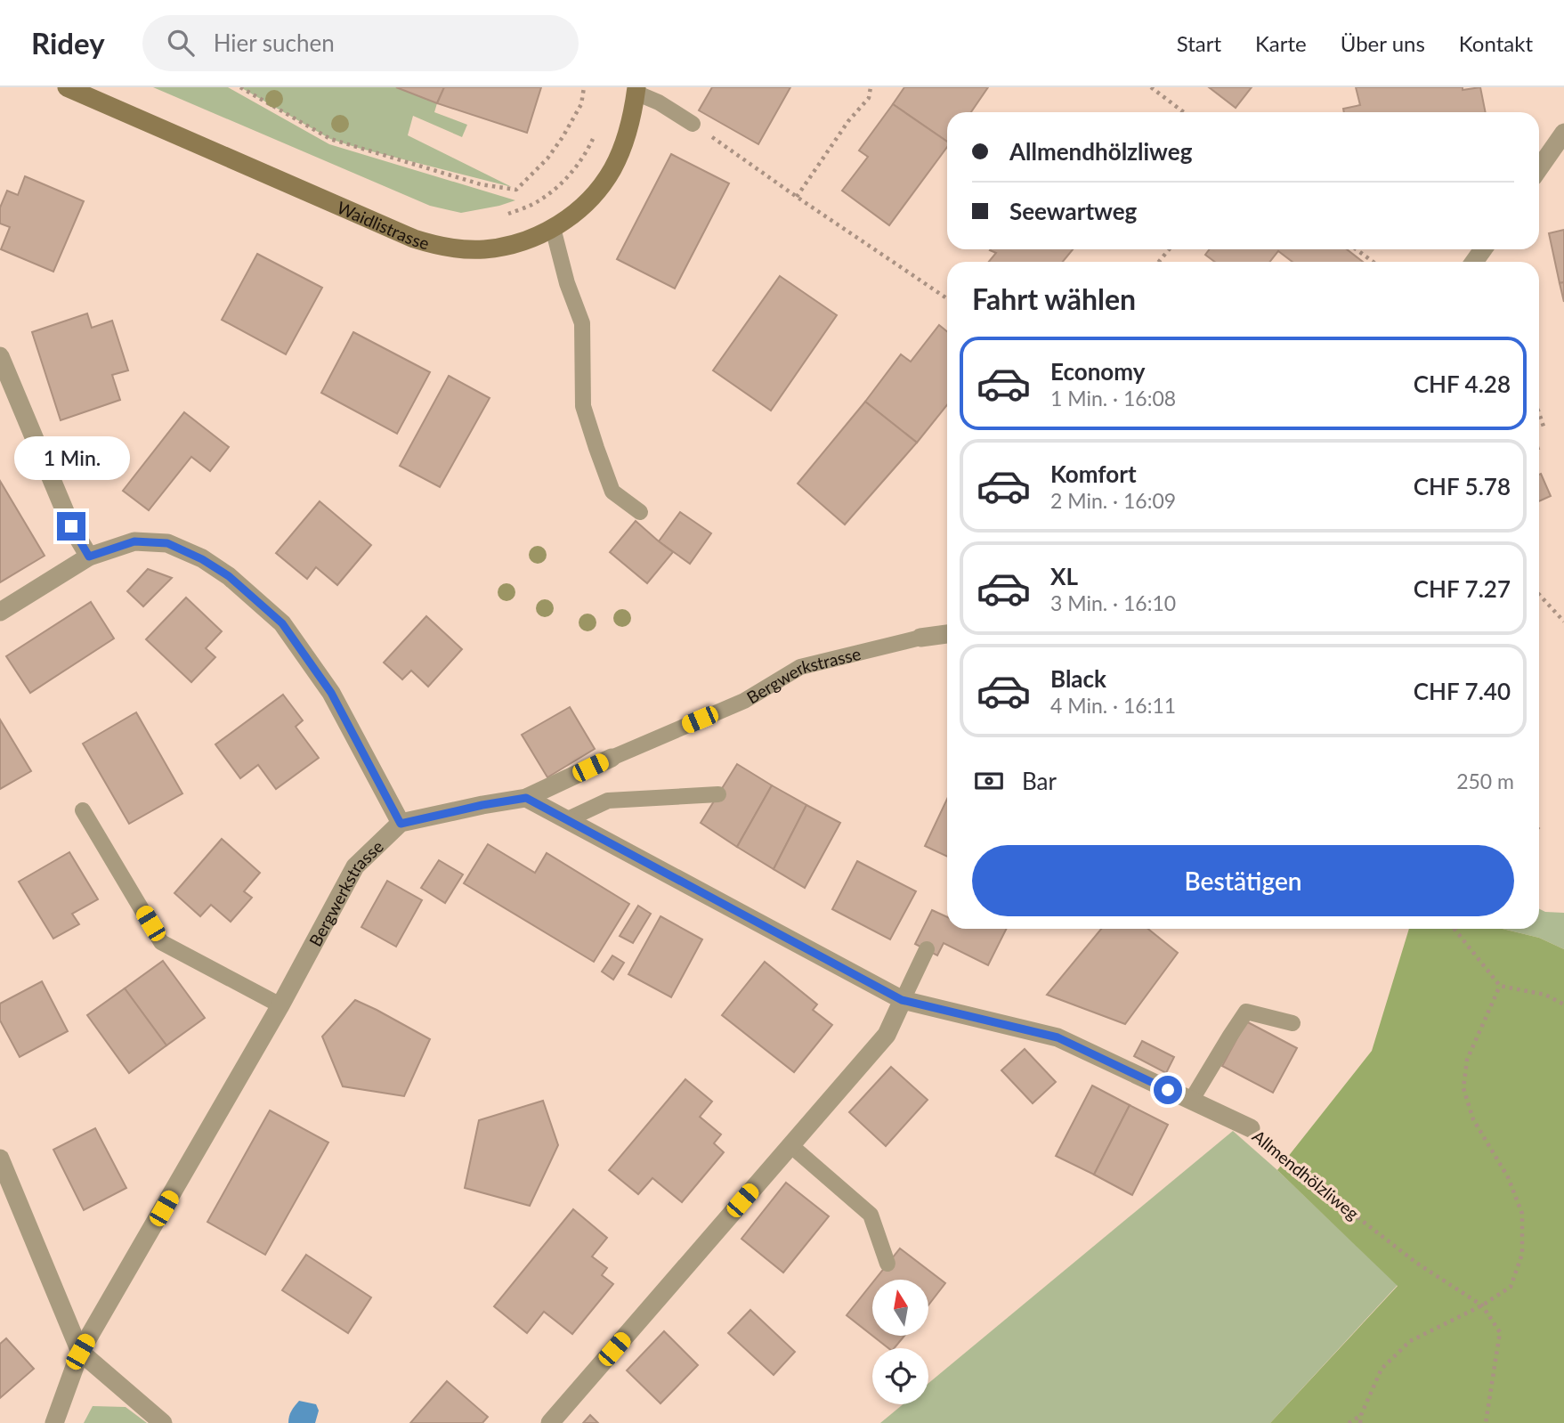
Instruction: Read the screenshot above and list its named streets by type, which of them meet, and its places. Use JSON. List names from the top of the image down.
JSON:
{
  "streets": {
    "main road": ["Waidlistrasse"],
    "street": ["Bergwerkstrasse", "Allmendhölzliweg"]
  },
  "crossings": [
    ["Bergwerkstrasse", "Allmendhölzliweg"]
  ],
  "north": "top",
  "page": {
    "header": "Ridey",
    "search": "Hier suchen",
    "nav": [
      "Start",
      "Karte",
      "Über uns",
      "Kontakt"
    ],
    "banner": ["Allmendhölzliweg", "Seewartweg"],
    "heading": "Fahrt wählen",
    "list": [
      {
        "name": "Economy",
        "note": "1 Min. · 16:08",
        "value": "CHF 4.28"
      },
      {
        "name": "Komfort",
        "note": "2 Min. · 16:09",
        "value": "CHF 5.78"
      },
      {
        "name": "XL",
        "note": "3 Min. · 16:10",
        "value": "CHF 7.27"
      },
      {
        "name": "Black",
        "note": "4 Min. · 16:11",
        "value": "CHF 7.40"
      }
    ],
    "bubble": "1 Min.",
    "pay": ["Bar", "250 m"],
    "buttons": "Bestätigen"
  }
}
